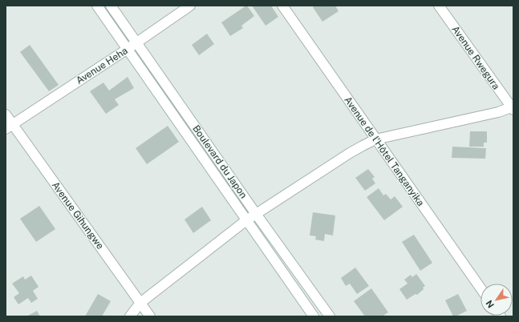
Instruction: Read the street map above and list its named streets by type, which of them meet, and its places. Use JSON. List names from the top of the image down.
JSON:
{
  "streets": {
    "street": [
      "Avenue Rwegura",
      "Avenue Heha",
      "Avenue de l'Hôtel Tanganyika",
      "Boulevard du Japon",
      "Avenue Gihungwe"
    ]
  },
  "crossings": [
    ["Avenue Heha", "Boulevard du Japon"],
    ["Avenue Heha", "Avenue Gihungwe"]
  ],
  "north": "bottom left"
}
